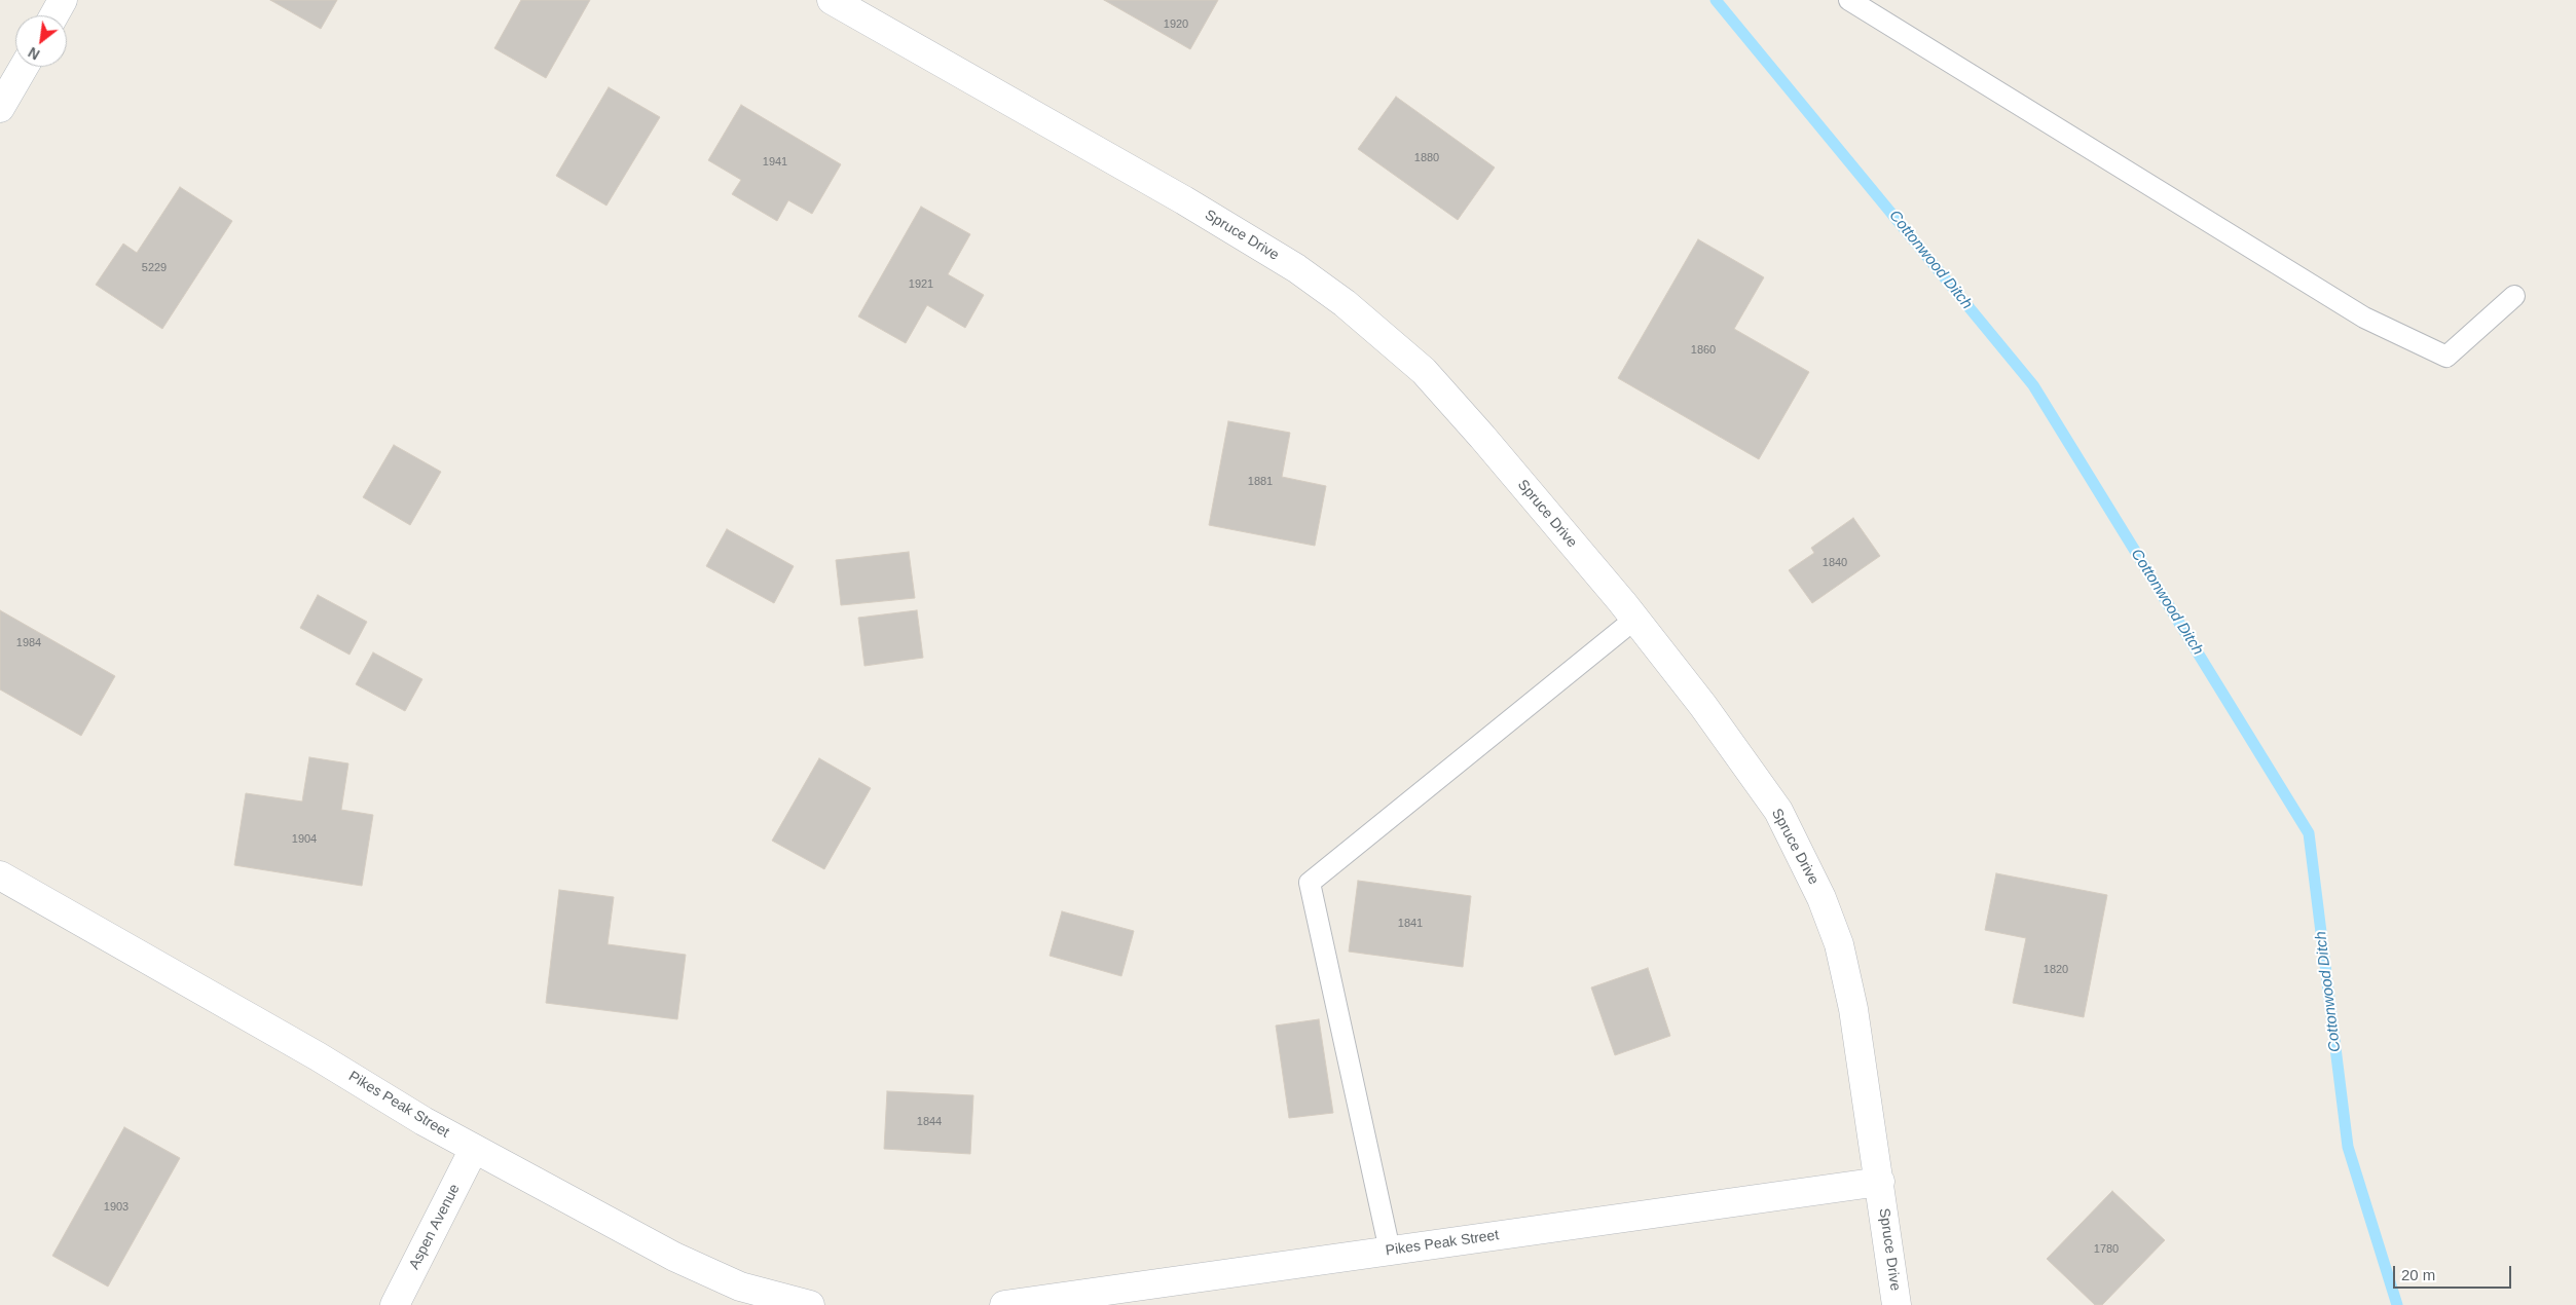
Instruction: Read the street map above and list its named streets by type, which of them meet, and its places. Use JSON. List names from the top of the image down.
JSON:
{
  "streets": {
    "street": ["Spruce Drive", "Pikes Peak Street", "Aspen Avenue"]
  },
  "crossings": [
    ["Spruce Drive", "Pikes Peak Street"],
    ["Pikes Peak Street", "Aspen Avenue"]
  ],
  "water": ["Cottonwood Ditch"],
  "house_numbers": [
    "1920",
    "1880",
    "1941",
    "5229",
    "1921",
    "1860",
    "1881",
    "1840",
    "1984",
    "1904",
    "1841",
    "1820",
    "1844",
    "1903",
    "1780"
  ],
  "scale_bar": "20 m",
  "north": "bottom left"
}
